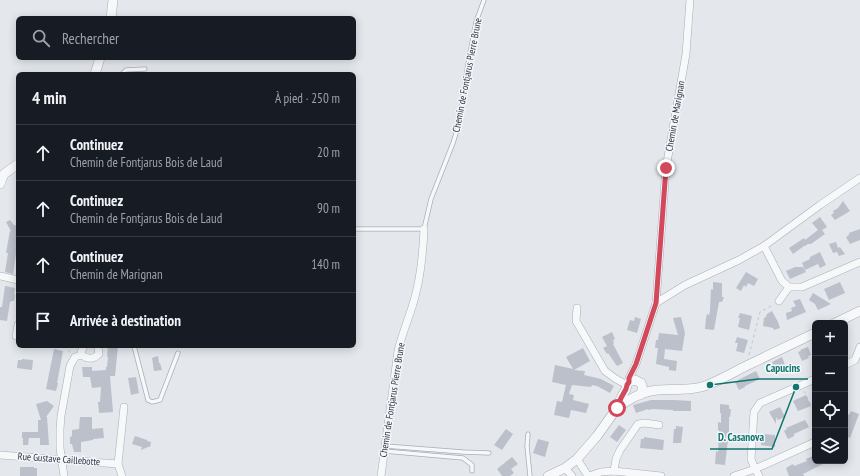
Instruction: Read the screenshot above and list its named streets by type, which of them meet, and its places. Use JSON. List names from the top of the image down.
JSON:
{
  "streets": {
    "street": ["Chemin de Fontjarus Pierre Brune", "Chemin de Marignan", "Rue Gustave Caillebotte"]
  },
  "places": ["Capucins", "D. Casanova"],
  "page": {
    "search": "Rechercher",
    "heading": ["4 min", "À pied · 250 m"],
    "list": [
      ["Continuez", "Chemin de Fontjarus Bois de Laud", "20 m"],
      ["Continuez", "Chemin de Fontjarus Bois de Laud", "90 m"],
      ["Continuez", "Chemin de Marignan", "140 m"],
      "Arrivée à destination"
    ],
    "map_buttons": ["+", "−"]
  }
}
